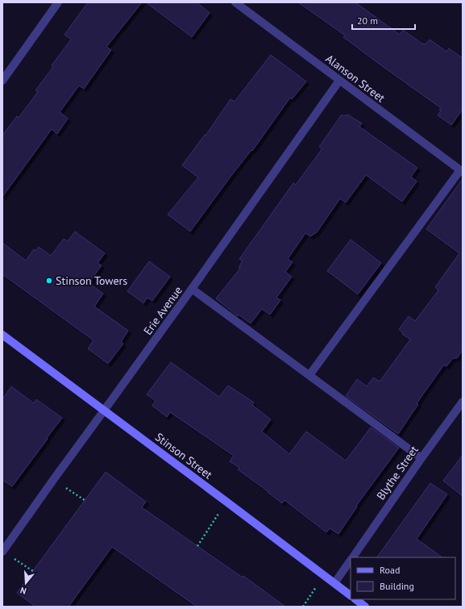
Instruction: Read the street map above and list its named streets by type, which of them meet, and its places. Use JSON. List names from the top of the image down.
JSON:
{
  "streets": {
    "street": [
      "Alanson Street",
      "Erie Avenue",
      "Stinson Street",
      "Blythe Street"
    ]
  },
  "crossings": [
    ["Alanson Street", "Erie Avenue"],
    ["Erie Avenue", "Stinson Street"],
    ["Stinson Street", "Blythe Street"]
  ],
  "places": ["Stinson Towers"],
  "legend": ["Road", "Building"],
  "scale_bar": "20 m",
  "north": "bottom"
}
